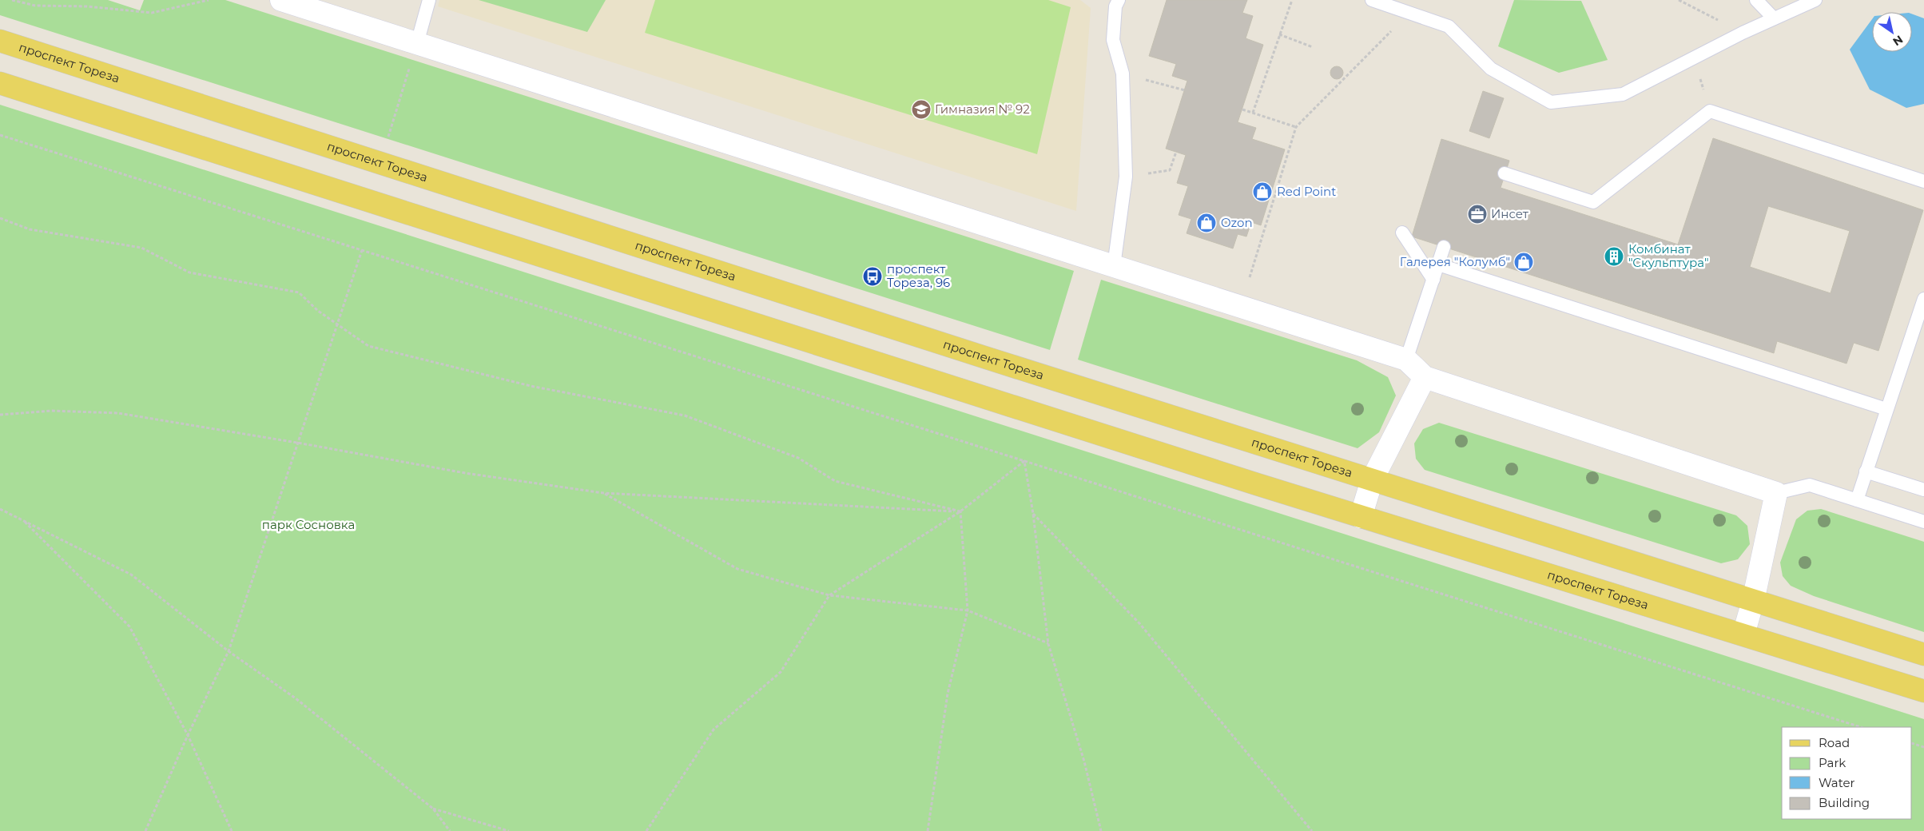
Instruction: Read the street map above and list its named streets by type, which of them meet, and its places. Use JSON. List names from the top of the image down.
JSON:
{
  "streets": {
    "main road": ["проспект Тореза"]
  },
  "parks": ["парк Сосновка"],
  "places": {
    "school or university": ["Гимназия № 92"],
    "shop": ["Red Point", "Ozon", "Галерея \"Колумб\""],
    "office": ["Инсет"],
    "building": ["Комбинат \"Скульптура\""],
    "bus stop": ["проспект Тореза, 96"]
  },
  "legend": [
    "Road",
    "Park",
    "Water",
    "Building"
  ],
  "north": "bottom right"
}
